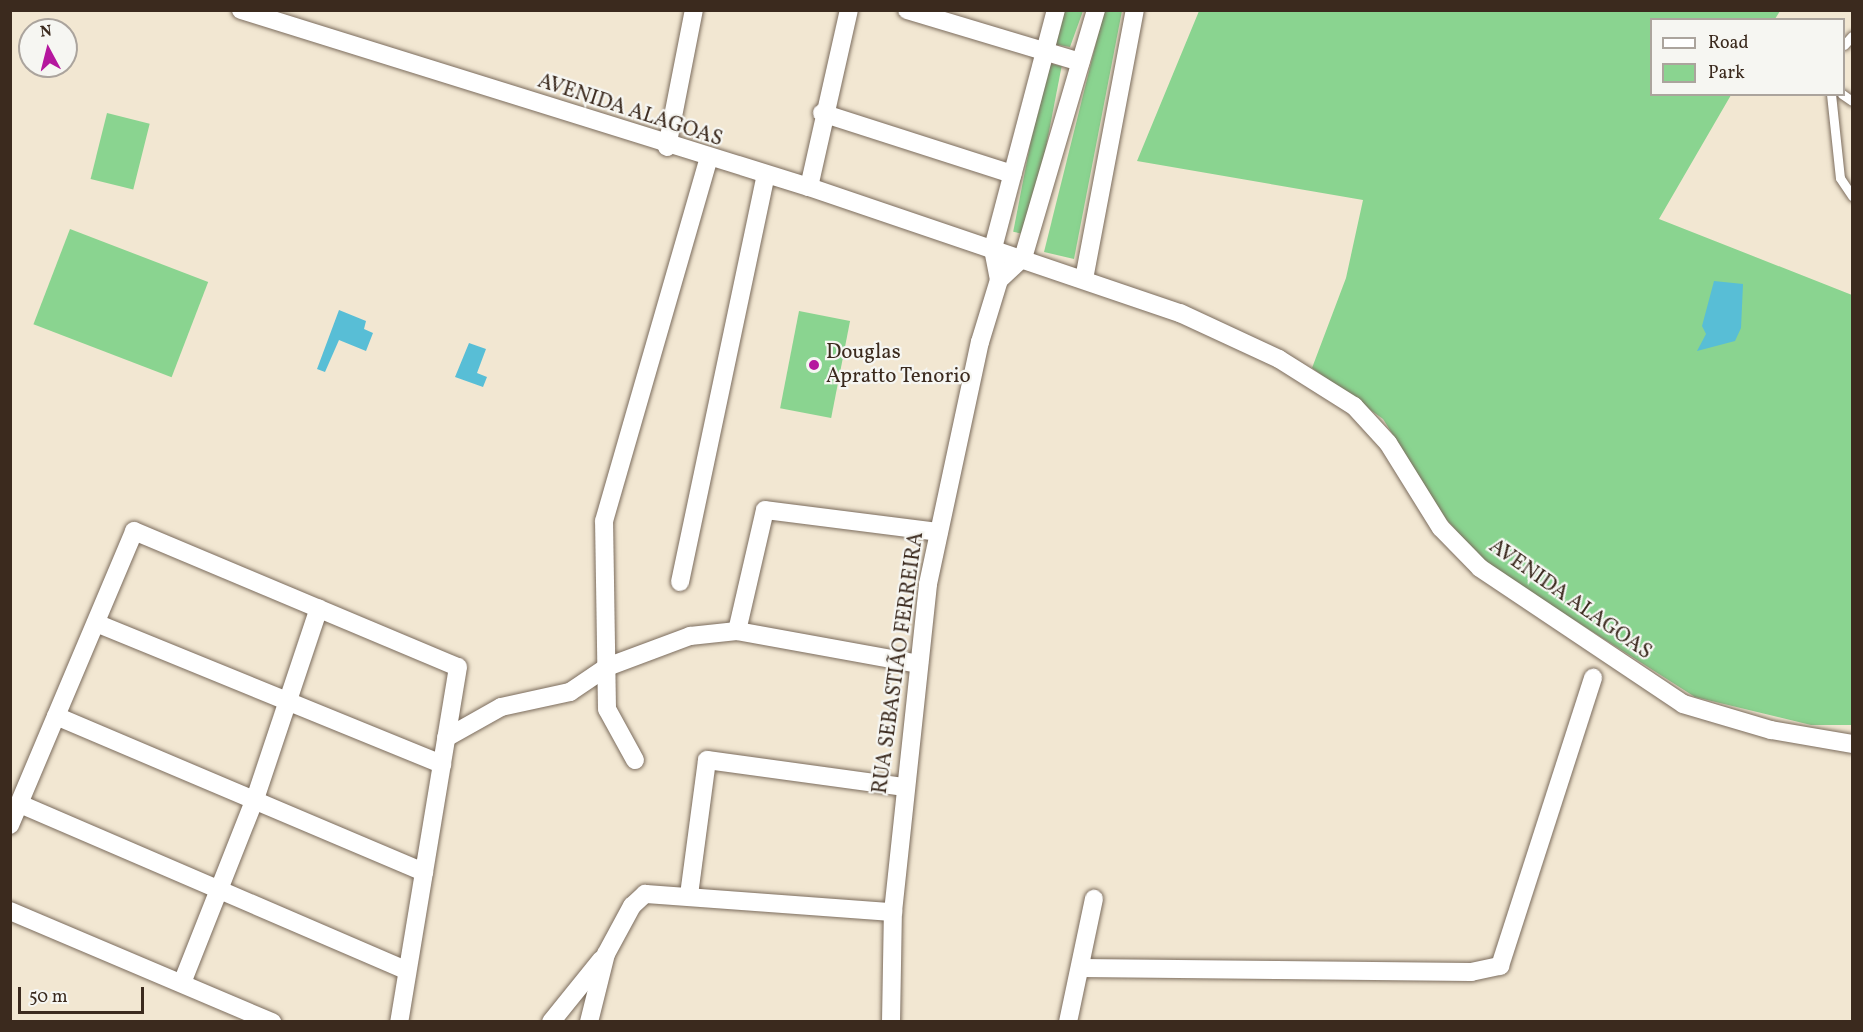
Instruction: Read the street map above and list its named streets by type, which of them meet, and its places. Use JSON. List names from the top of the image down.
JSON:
{
  "streets": {
    "street": ["AVENIDA ALAGOAS", "RUA SEBASTIÃO FERREIRA"]
  },
  "crossings": [
    ["AVENIDA ALAGOAS", "RUA SEBASTIÃO FERREIRA"]
  ],
  "places": ["Douglas Apratto Tenorio"],
  "legend": ["Road", "Park"],
  "scale_bar": "50 m",
  "north": "top"
}
